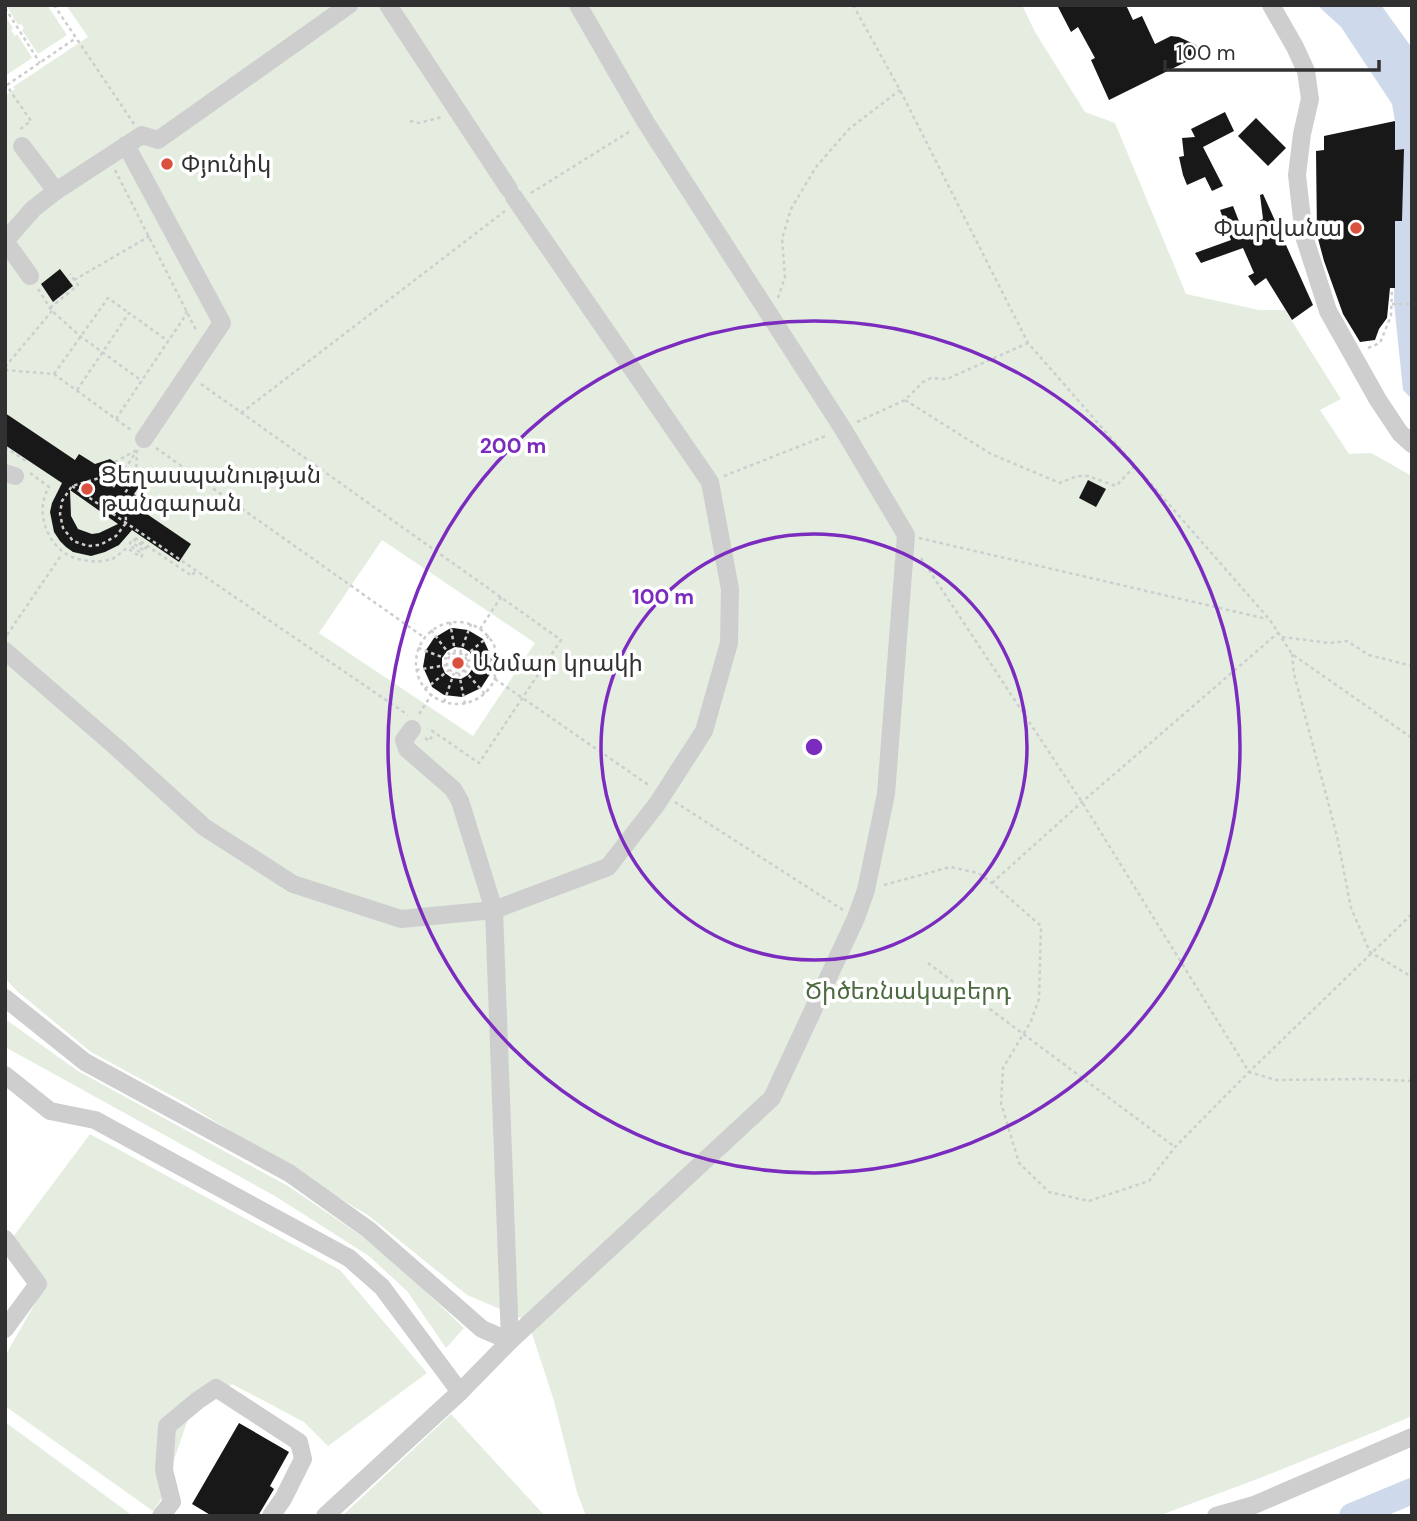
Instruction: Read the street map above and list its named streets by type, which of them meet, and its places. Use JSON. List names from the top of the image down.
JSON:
{
  "parks": ["Ծիծեռնակաբերդ"],
  "places": [
    "Փյունիկ",
    "Փարվանա",
    "Ցեղասպանության թանգարան",
    "Անմար կրակի"
  ],
  "scale_bar": "100 m",
  "rings": ["200 m", "100 m"]
}
